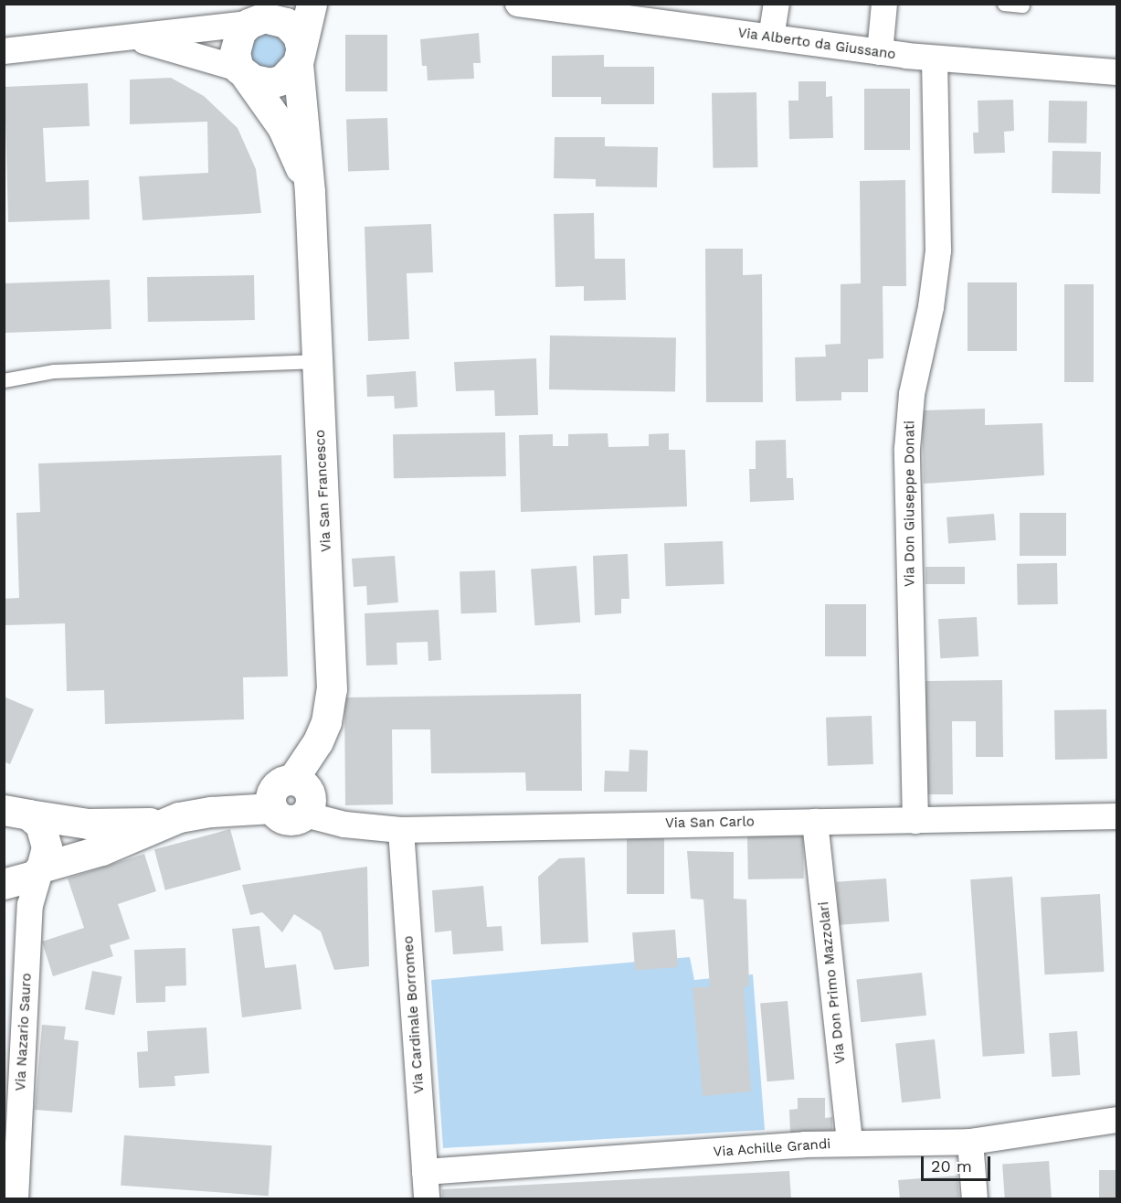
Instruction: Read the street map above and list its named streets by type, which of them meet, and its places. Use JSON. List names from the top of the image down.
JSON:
{
  "streets": {
    "street": [
      "Via Alberto da Giussano",
      "Via San Francesco",
      "Via Don Giuseppe Donati",
      "Via San Carlo",
      "Via Don Primo Mazzolari",
      "Via Cardinale Borromeo",
      "Via Nazario Sauro",
      "Via Achille Grandi"
    ]
  },
  "crossings": [
    ["Via Alberto da Giussano", "Via Don Giuseppe Donati"],
    ["Via San Francesco", "Via San Carlo"],
    ["Via Don Giuseppe Donati", "Via San Carlo"],
    ["Via San Carlo", "Via Don Primo Mazzolari"],
    ["Via San Carlo", "Via Cardinale Borromeo"],
    ["Via Don Primo Mazzolari", "Via Achille Grandi"],
    ["Via Cardinale Borromeo", "Via Achille Grandi"]
  ],
  "scale_bar": "20 m"
}
